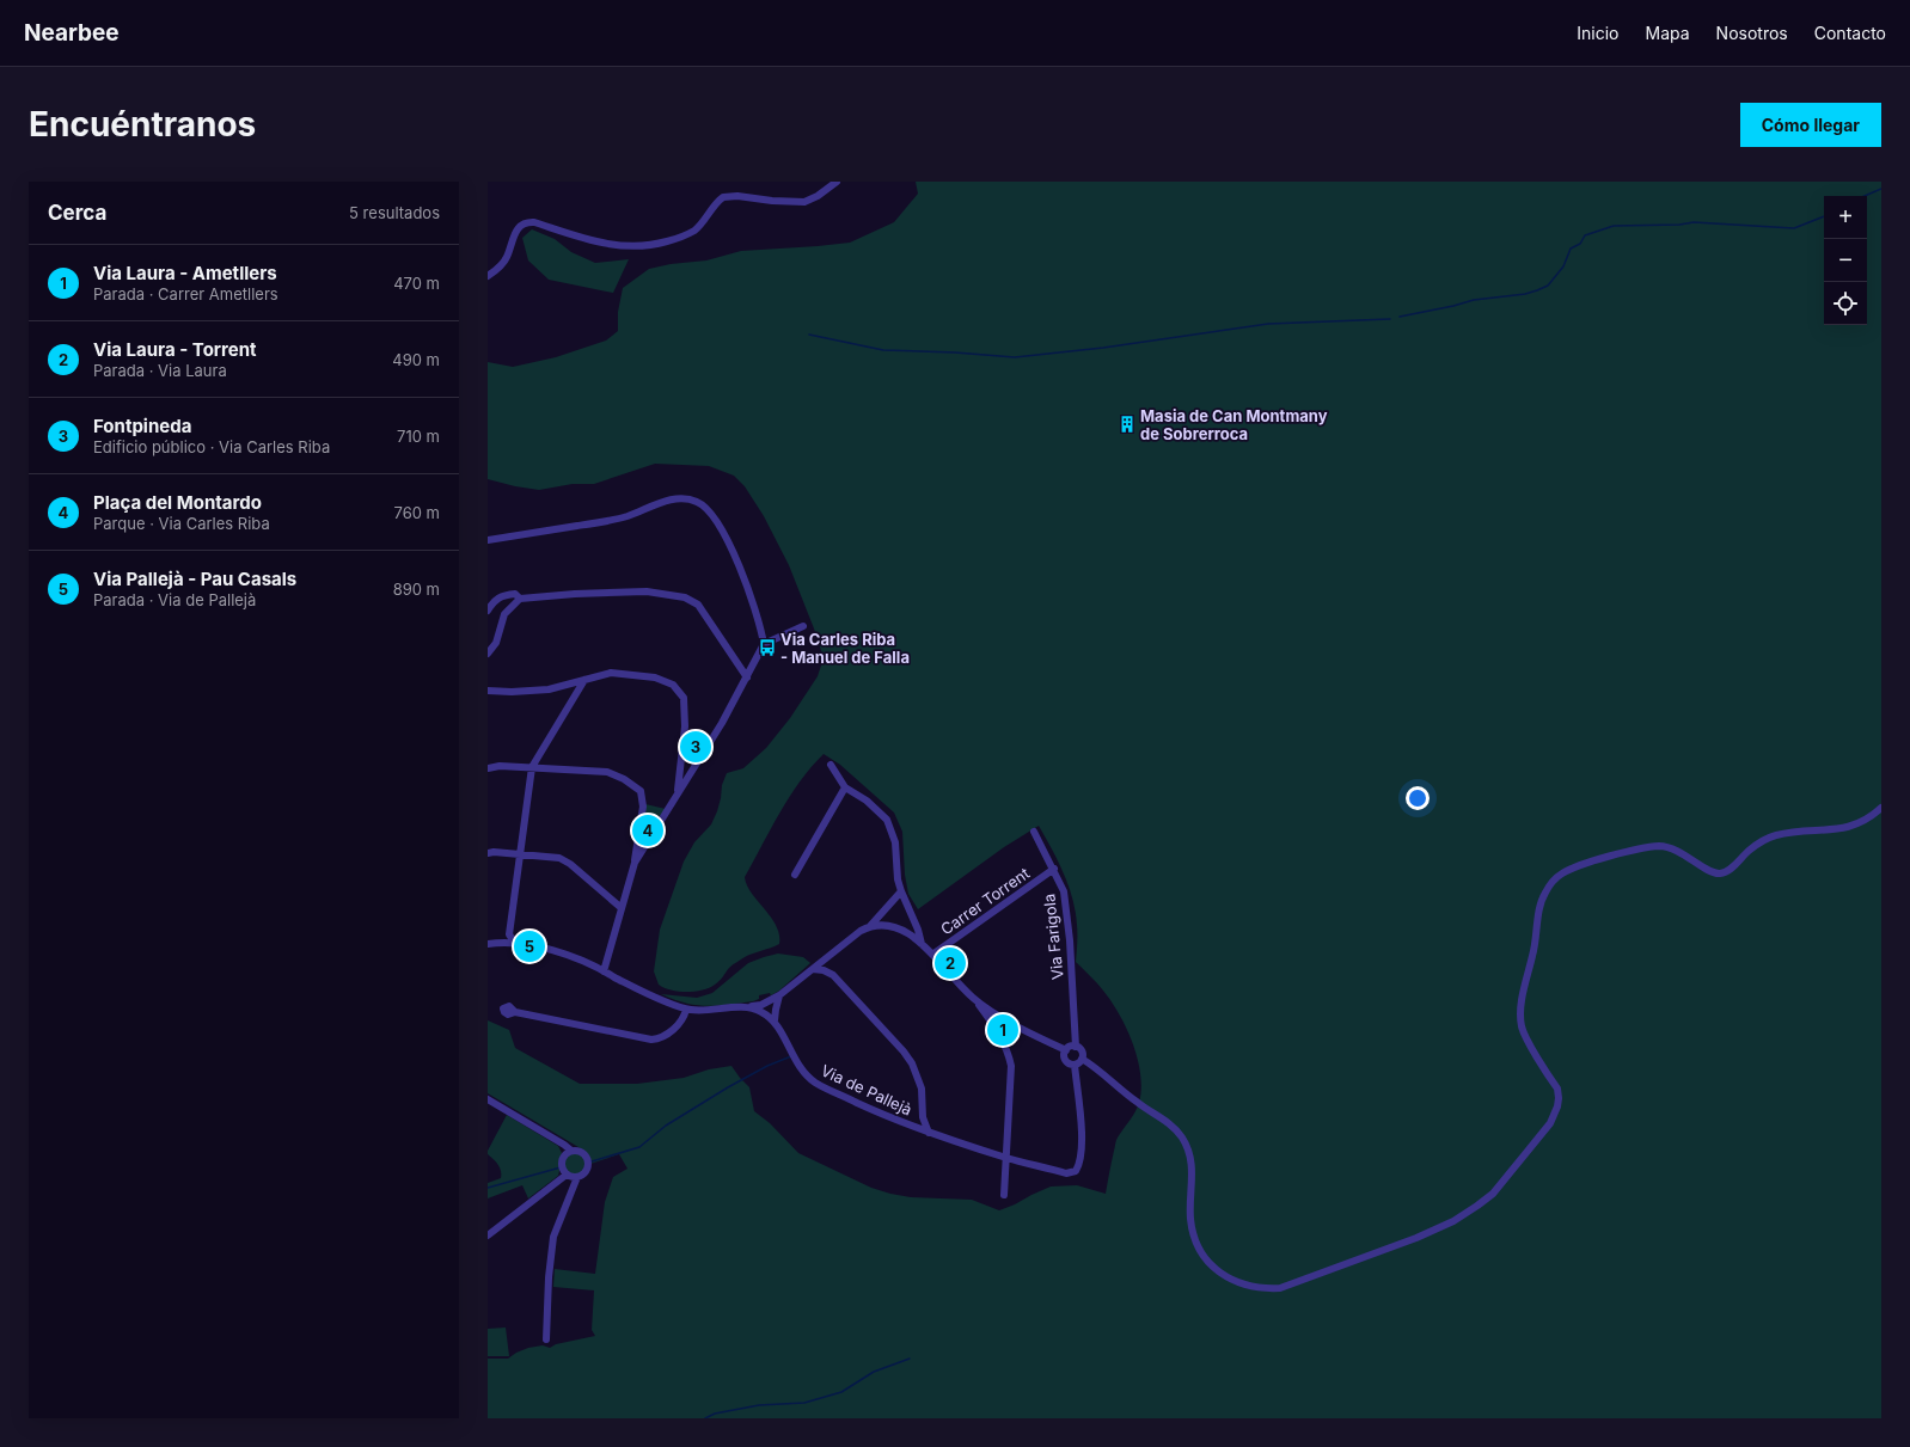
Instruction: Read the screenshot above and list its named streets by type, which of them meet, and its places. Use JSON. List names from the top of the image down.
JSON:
{
  "streets": {
    "street": ["Carrer Torrent", "Via Farigola", "Via de Pallejà"]
  },
  "crossings": [
    ["Carrer Torrent", "Via Farigola"],
    ["Via Farigola", "Via de Pallejà"]
  ],
  "places": {
    "building": ["Masia de Can Montmany de Sobrerroca"],
    "bus stop": ["Via Carles Riba - Manuel de Falla"]
  },
  "page": {
    "header": "Nearbee",
    "nav": [
      "Inicio",
      "Mapa",
      "Nosotros",
      "Contacto"
    ],
    "buttons": "Cómo llegar",
    "title": "Encuéntranos",
    "heading": ["Cerca", "5 resultados"],
    "map_buttons": ["+", "−"],
    "list": [
      {
        "mark": "1",
        "name": "Via Laura - Ametllers",
        "note": "Parada · Carrer Ametllers",
        "value": "470 m"
      },
      {
        "mark": "2",
        "name": "Via Laura - Torrent",
        "note": "Parada · Via Laura",
        "value": "490 m"
      },
      {
        "mark": "3",
        "name": "Fontpineda",
        "note": "Edificio público · Via Carles Riba",
        "value": "710 m"
      },
      {
        "mark": "4",
        "name": "Plaça del Montardo",
        "note": "Parque · Via Carles Riba",
        "value": "760 m"
      },
      {
        "mark": "5",
        "name": "Via Pallejà - Pau Casals",
        "note": "Parada · Via de Pallejà",
        "value": "890 m"
      }
    ],
    "pins": [
      "3",
      "4",
      "5",
      "2",
      "1"
    ]
  }
}
